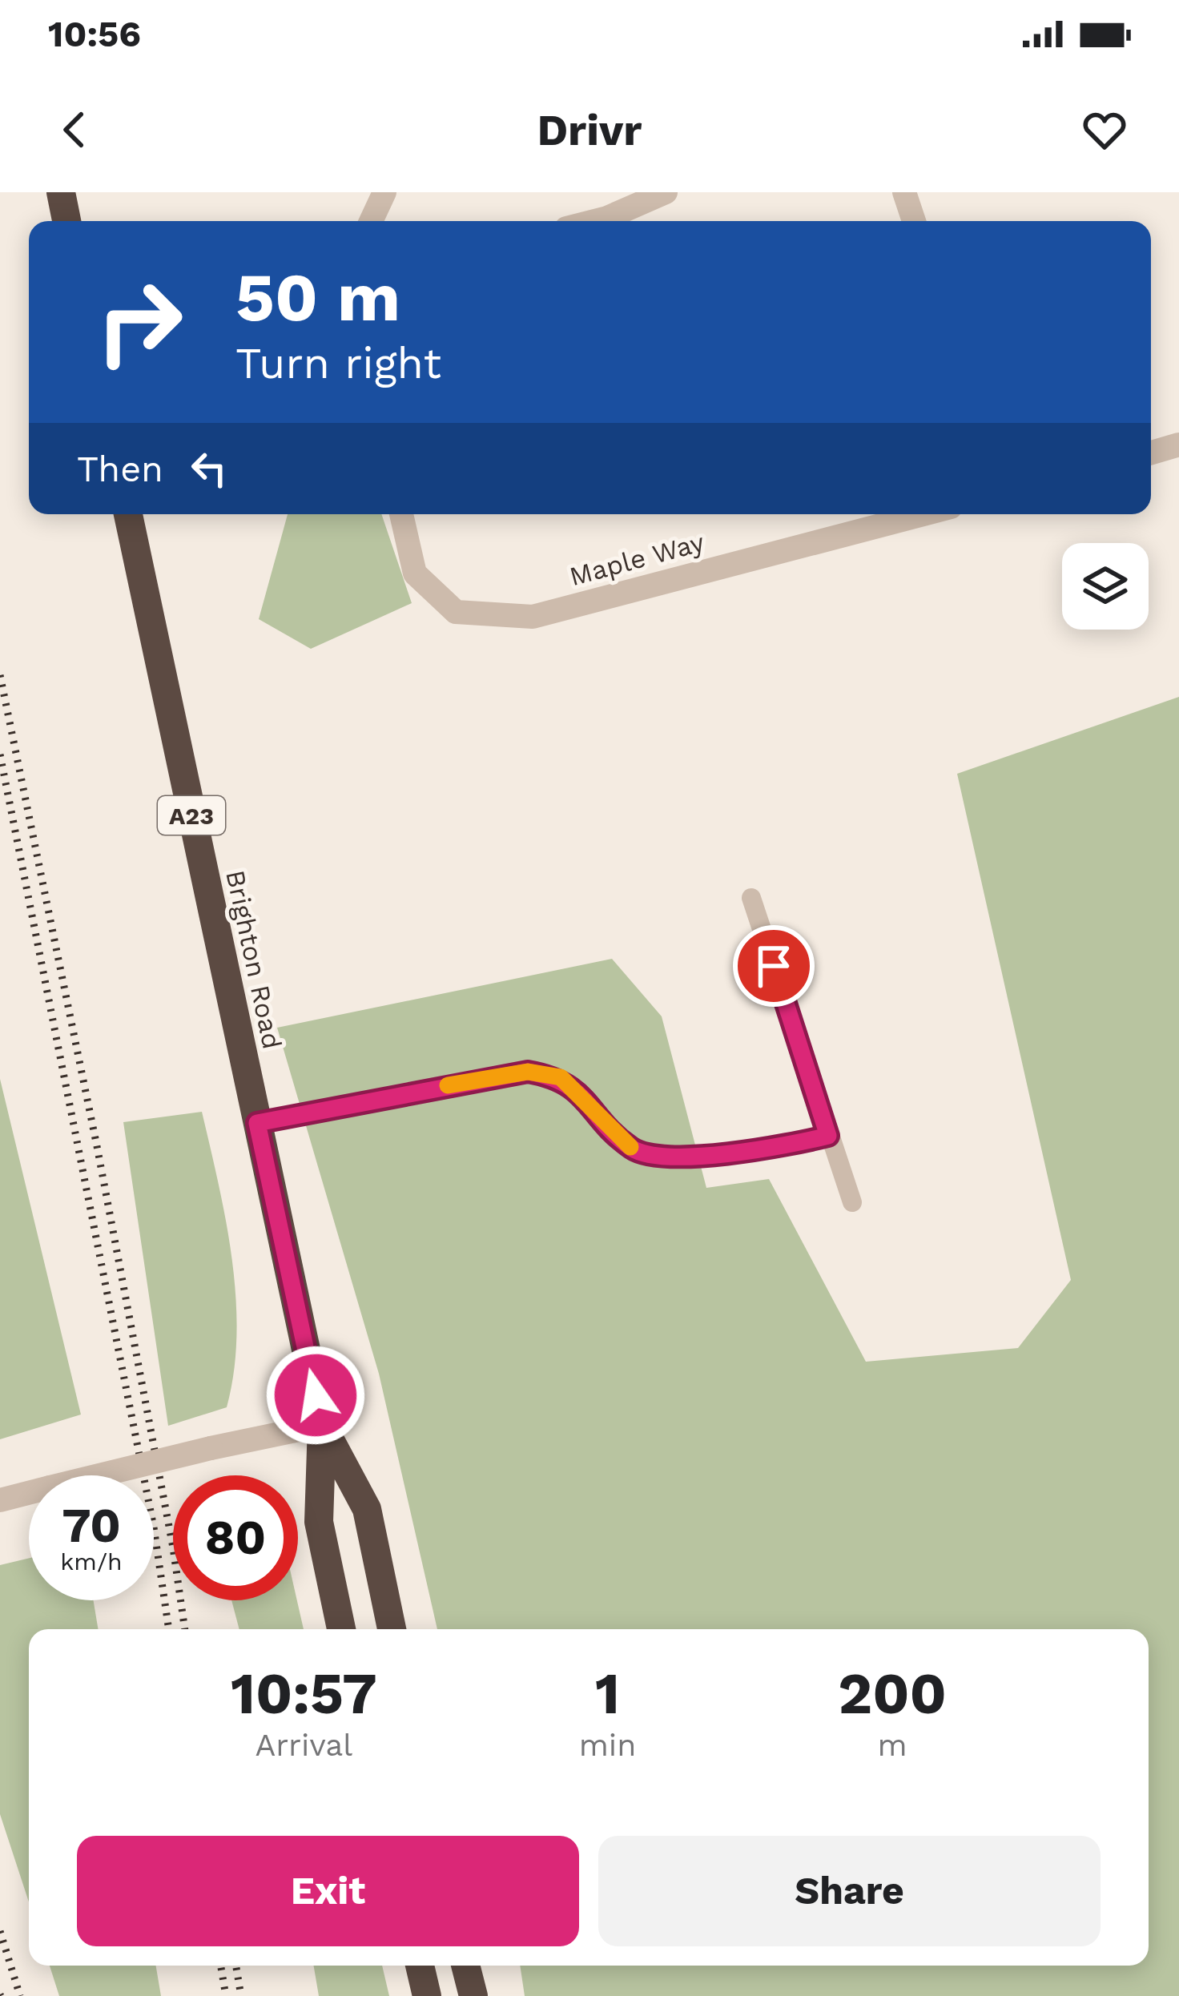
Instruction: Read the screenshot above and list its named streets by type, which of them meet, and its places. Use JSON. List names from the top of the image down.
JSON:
{
  "streets": {
    "highway": ["A23", "Brighton Road"],
    "street": ["Maple Way"]
  },
  "page": {
    "status": "10:56",
    "header": "Drivr",
    "turn": ["50 m", "Turn right"],
    "then": "Then",
    "speed": "70 km/h",
    "limit": "80",
    "eta": [
      "10:57",
      "Arrival",
      "1",
      "min",
      "200",
      "m"
    ],
    "buttons": ["Exit", "Share"]
  }
}
